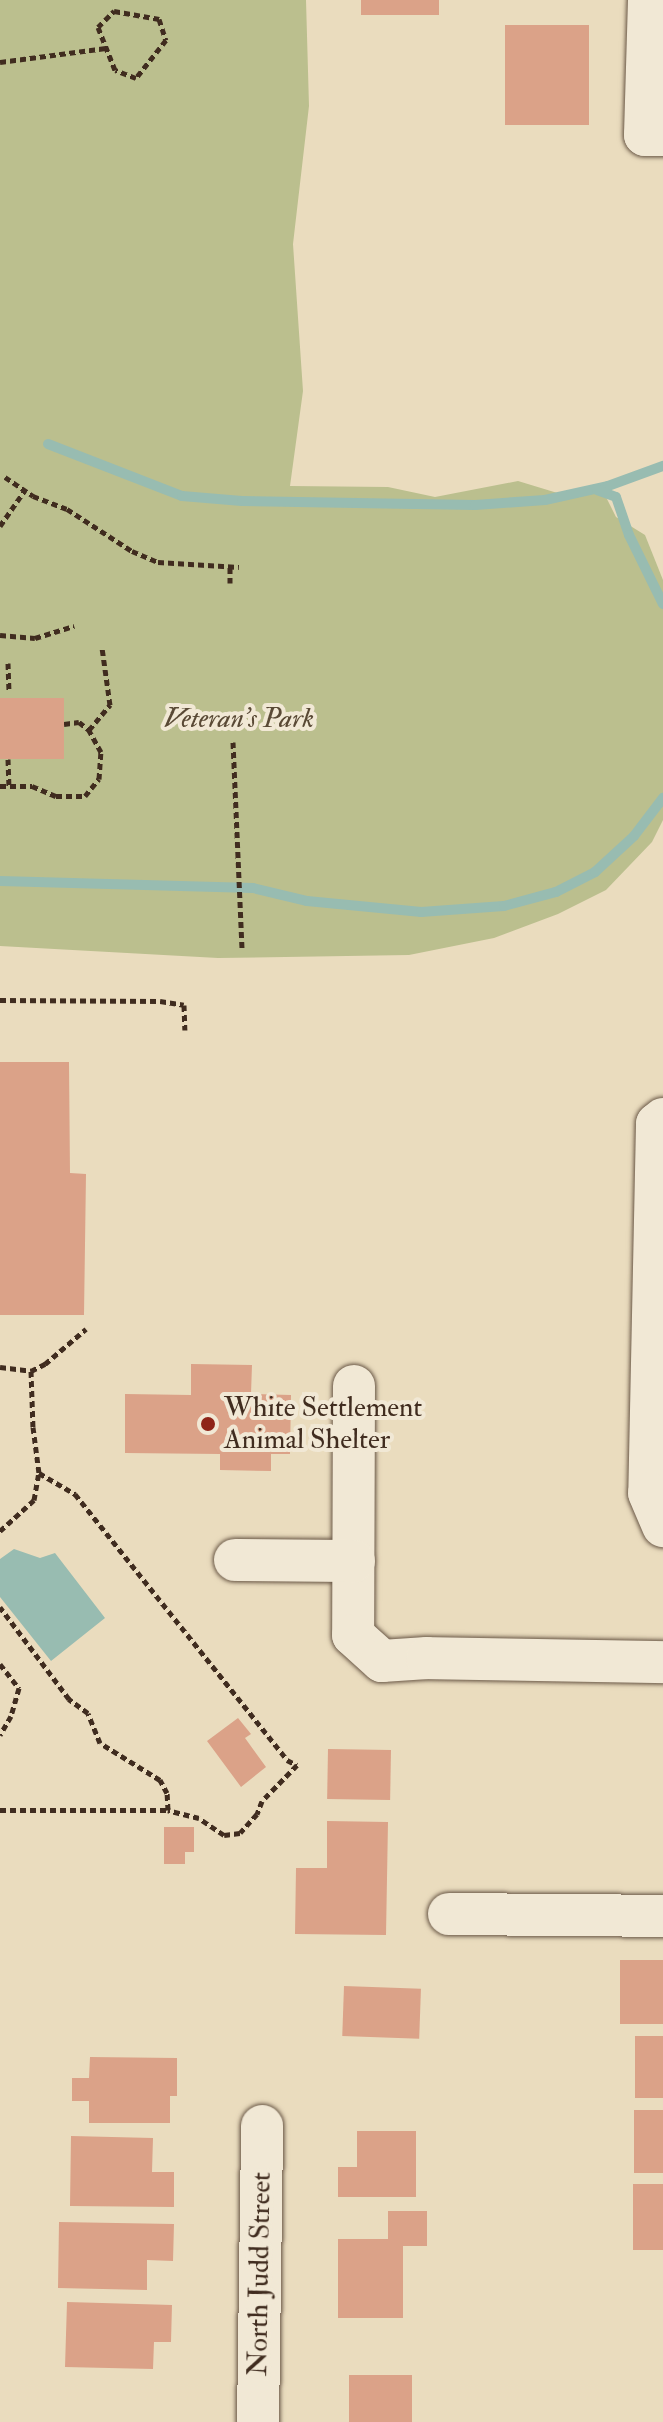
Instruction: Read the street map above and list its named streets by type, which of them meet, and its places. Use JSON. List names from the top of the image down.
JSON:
{
  "streets": {
    "street": ["North Judd Street"]
  },
  "parks": ["Veteran's Park"],
  "places": ["White Settlement Animal Shelter"]
}
